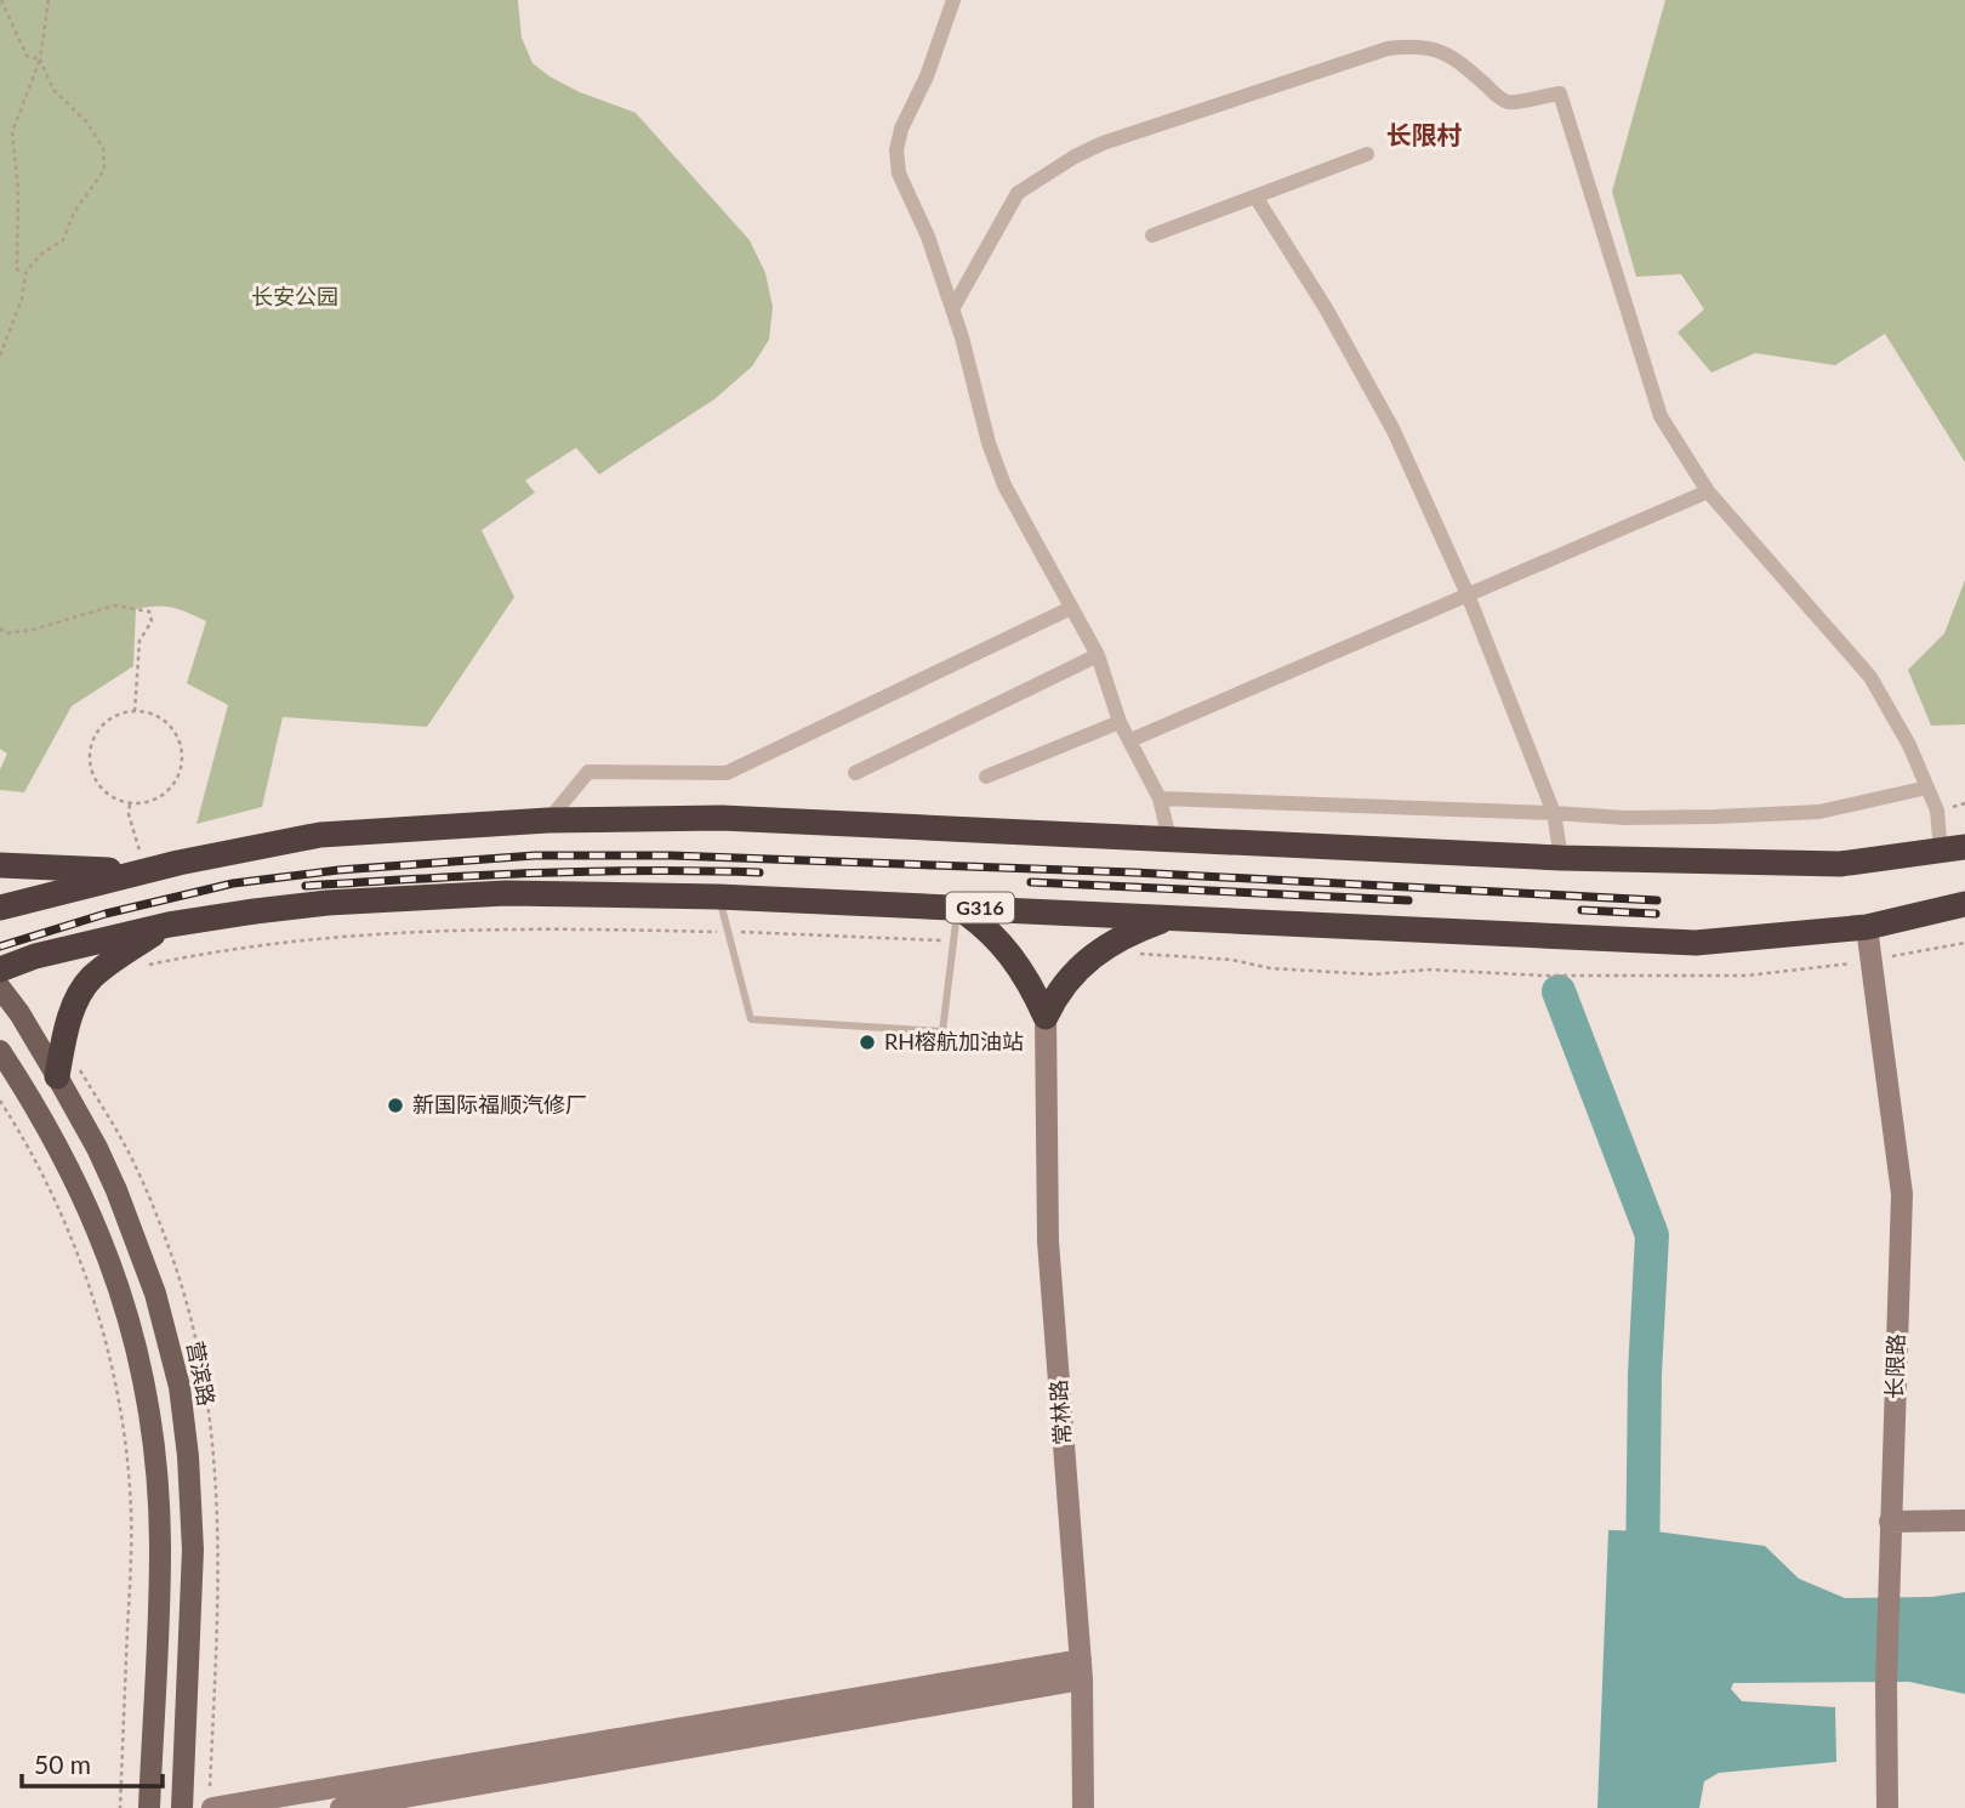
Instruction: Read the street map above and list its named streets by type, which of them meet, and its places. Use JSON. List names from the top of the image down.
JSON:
{
  "streets": {
    "highway": ["G316"],
    "main road": ["营滨路"],
    "street": ["长限路", "常林路"]
  },
  "crossings": [
    ["G316", "长限路"]
  ],
  "districts": ["长限村"],
  "parks": ["长安公园"],
  "places": ["RH榕航加油站", "新国际福顺汽修厂"],
  "scale_bar": "50 m"
}
